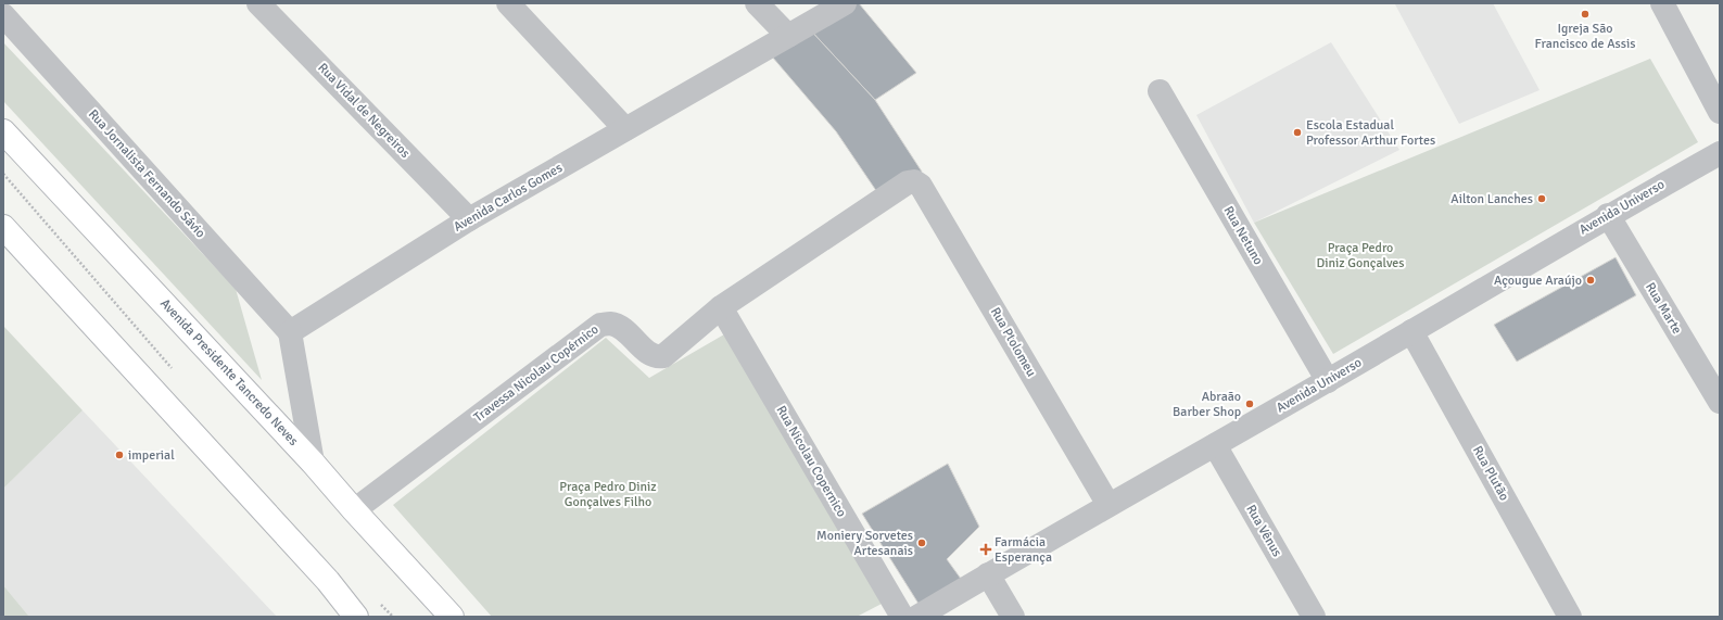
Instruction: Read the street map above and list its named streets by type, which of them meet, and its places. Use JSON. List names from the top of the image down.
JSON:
{
  "streets": {
    "main road": ["Avenida Presidente Tancredo Neves"],
    "street": [
      "Rua Vidal de Negreiros",
      "Rua Jornalista Fernando Sávio",
      "Avenida Carlos Gomes",
      "Avenida Universo",
      "Rua Netuno",
      "Rua Marte",
      "Rua Ptolomeu",
      "Travessa Nicolau Copérnico",
      "Rua Nicolau Copernico",
      "Rua Plutão",
      "Rua Vênus"
    ]
  },
  "crossings": [
    ["Rua Vidal de Negreiros", "Avenida Carlos Gomes"],
    ["Rua Jornalista Fernando Sávio", "Avenida Carlos Gomes"],
    ["Avenida Universo", "Rua Netuno"],
    ["Avenida Universo", "Rua Marte"],
    ["Avenida Universo", "Rua Ptolomeu"],
    ["Avenida Universo", "Rua Plutão"],
    ["Avenida Universo", "Rua Vênus"],
    ["Rua Ptolomeu", "Travessa Nicolau Copérnico"],
    ["Avenida Presidente Tancredo Neves", "Travessa Nicolau Copérnico"],
    ["Travessa Nicolau Copérnico", "Rua Nicolau Copernico"]
  ],
  "parks": ["Praça Pedro Diniz Gonçalves", "Praça Pedro Diniz Gonçalves Filho"],
  "places": {
    "other": [
      "Igreja São Francisco de Assis",
      "Escola Estadual Professor Arthur Fortes",
      "Ailton Lanches",
      "Açougue Araújo",
      "Abraão Barber Shop",
      "imperial",
      "Moniery Sorvetes Artesanais"
    ],
    "health": ["Farmácia Esperança"]
  }
}
